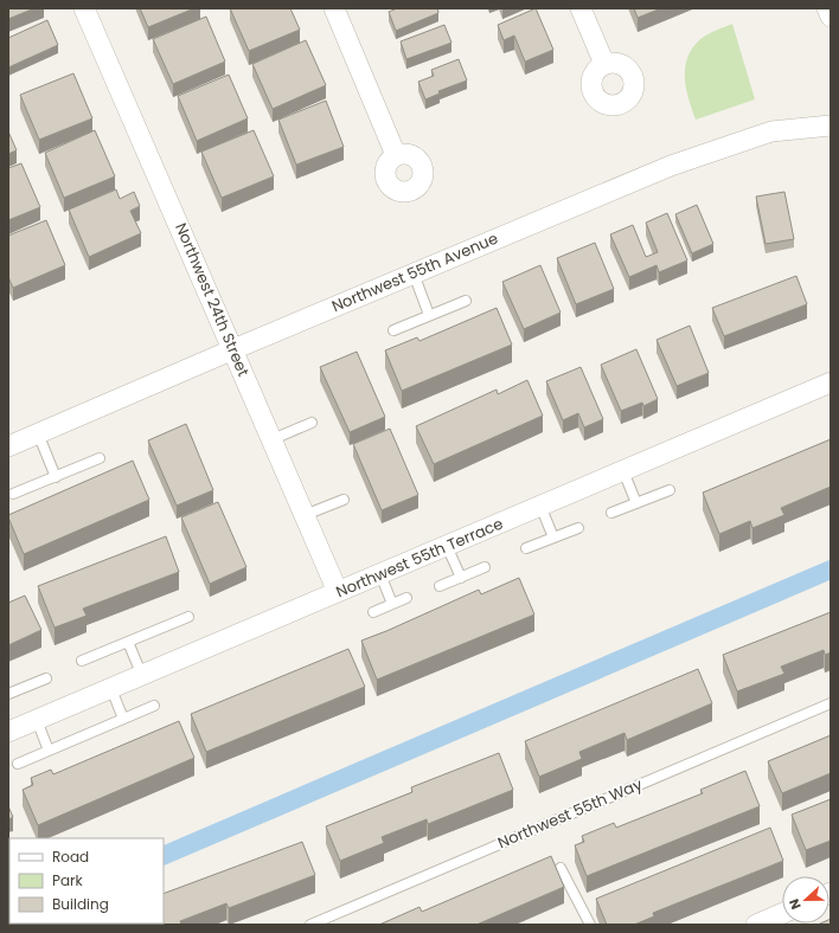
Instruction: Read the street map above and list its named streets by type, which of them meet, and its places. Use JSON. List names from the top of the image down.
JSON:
{
  "streets": {
    "street": ["Northwest 55th Avenue", "Northwest 24th Street", "Northwest 55th Terrace"],
    "lane": ["Northwest 55th Way"]
  },
  "crossings": [
    ["Northwest 55th Avenue", "Northwest 24th Street"],
    ["Northwest 24th Street", "Northwest 55th Terrace"]
  ],
  "legend": ["Road", "Park", "Building"],
  "north": "left"
}
